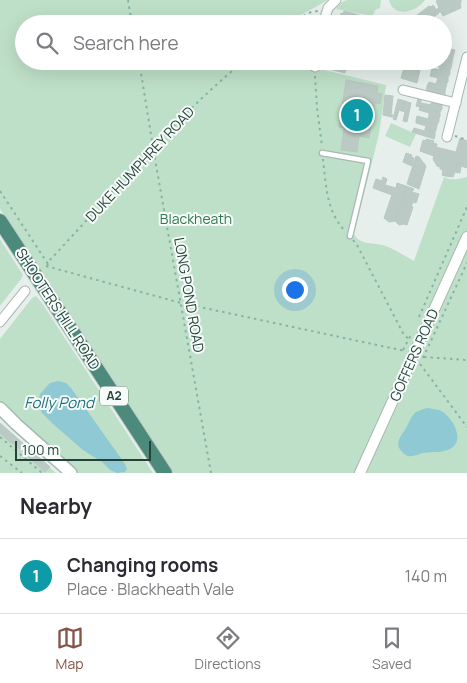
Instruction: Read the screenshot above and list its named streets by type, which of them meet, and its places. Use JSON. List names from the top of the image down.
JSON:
{
  "streets": {
    "highway": ["SHOOTERS HILL ROAD", "A2"],
    "street": ["GOFFERS ROAD"],
    "path": ["DUKE HUMPHREY ROAD", "LONG POND ROAD"]
  },
  "crossings": [
    ["DUKE HUMPHREY ROAD", "LONG POND ROAD"]
  ],
  "water": ["Folly Pond"],
  "parks": ["Blackheath"],
  "scale_bar": "100 m",
  "page": {
    "search": "Search here",
    "pins": "1",
    "scale": "100 m",
    "heading": "Nearby",
    "list": [
      {
        "mark": "1",
        "name": "Changing rooms",
        "note": "Place · Blackheath Vale",
        "value": "140 m"
      }
    ],
    "nav": ["Map", "Directions", "Saved"]
  }
}
